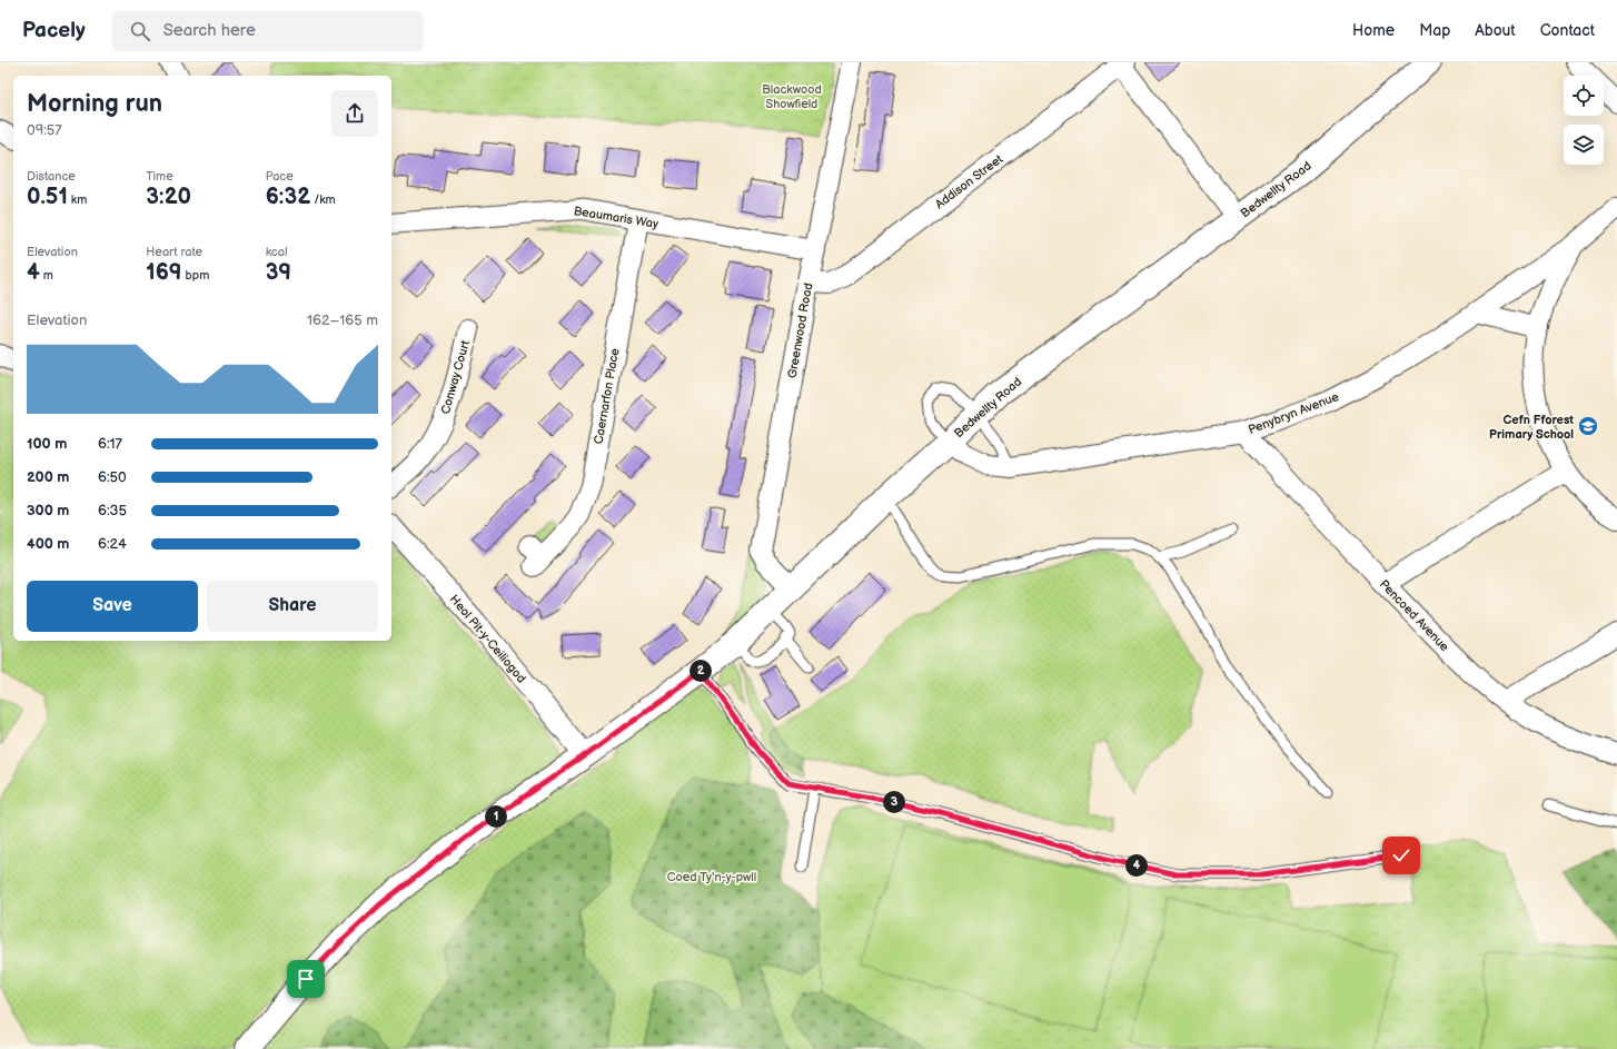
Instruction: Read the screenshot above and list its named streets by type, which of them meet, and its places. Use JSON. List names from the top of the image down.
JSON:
{
  "streets": {
    "street": [
      "Addison Street",
      "Bedwellty Road",
      "Beaumaris Way",
      "Greenwood Road",
      "Conway Court",
      "Caernarfon Place",
      "Penybryn Avenue",
      "Pencoed Avenue",
      "Heol Pit-y-Ceiliogod"
    ]
  },
  "crossings": [
    ["Addison Street", "Greenwood Road"],
    ["Bedwellty Road", "Greenwood Road"],
    ["Bedwellty Road", "Penybryn Avenue"],
    ["Bedwellty Road", "Heol Pit-y-Ceiliogod"],
    ["Beaumaris Way", "Greenwood Road"],
    ["Beaumaris Way", "Caernarfon Place"],
    ["Penybryn Avenue", "Pencoed Avenue"]
  ],
  "parks": ["Blackwood Showfield", "Coed Ty'n-y-pwll"],
  "places": {
    "school or university": ["Cefn Fforest Primary School"]
  },
  "page": {
    "header": "Pacely",
    "search": "Search here",
    "nav": [
      "Home",
      "Map",
      "About",
      "Contact"
    ],
    "heading": ["Morning run", "09:57"],
    "stats": [
      ["Distance", "0.51 km"],
      ["Time", "3:20"],
      ["Pace", "6:32 /km"],
      ["Elevation", "4 m"],
      ["Heart rate", "169 bpm"],
      ["kcal", "39"]
    ],
    "chart": ["Elevation", "162–165 m"],
    "list": [
      {
        "name": "100 m",
        "note": "6:17"
      },
      {
        "name": "200 m",
        "note": "6:50"
      },
      {
        "name": "300 m",
        "note": "6:35"
      },
      {
        "name": "400 m",
        "note": "6:24"
      }
    ],
    "buttons": ["Save", "Share"],
    "pins": [
      "2",
      "3",
      "1",
      "4"
    ]
  }
}
